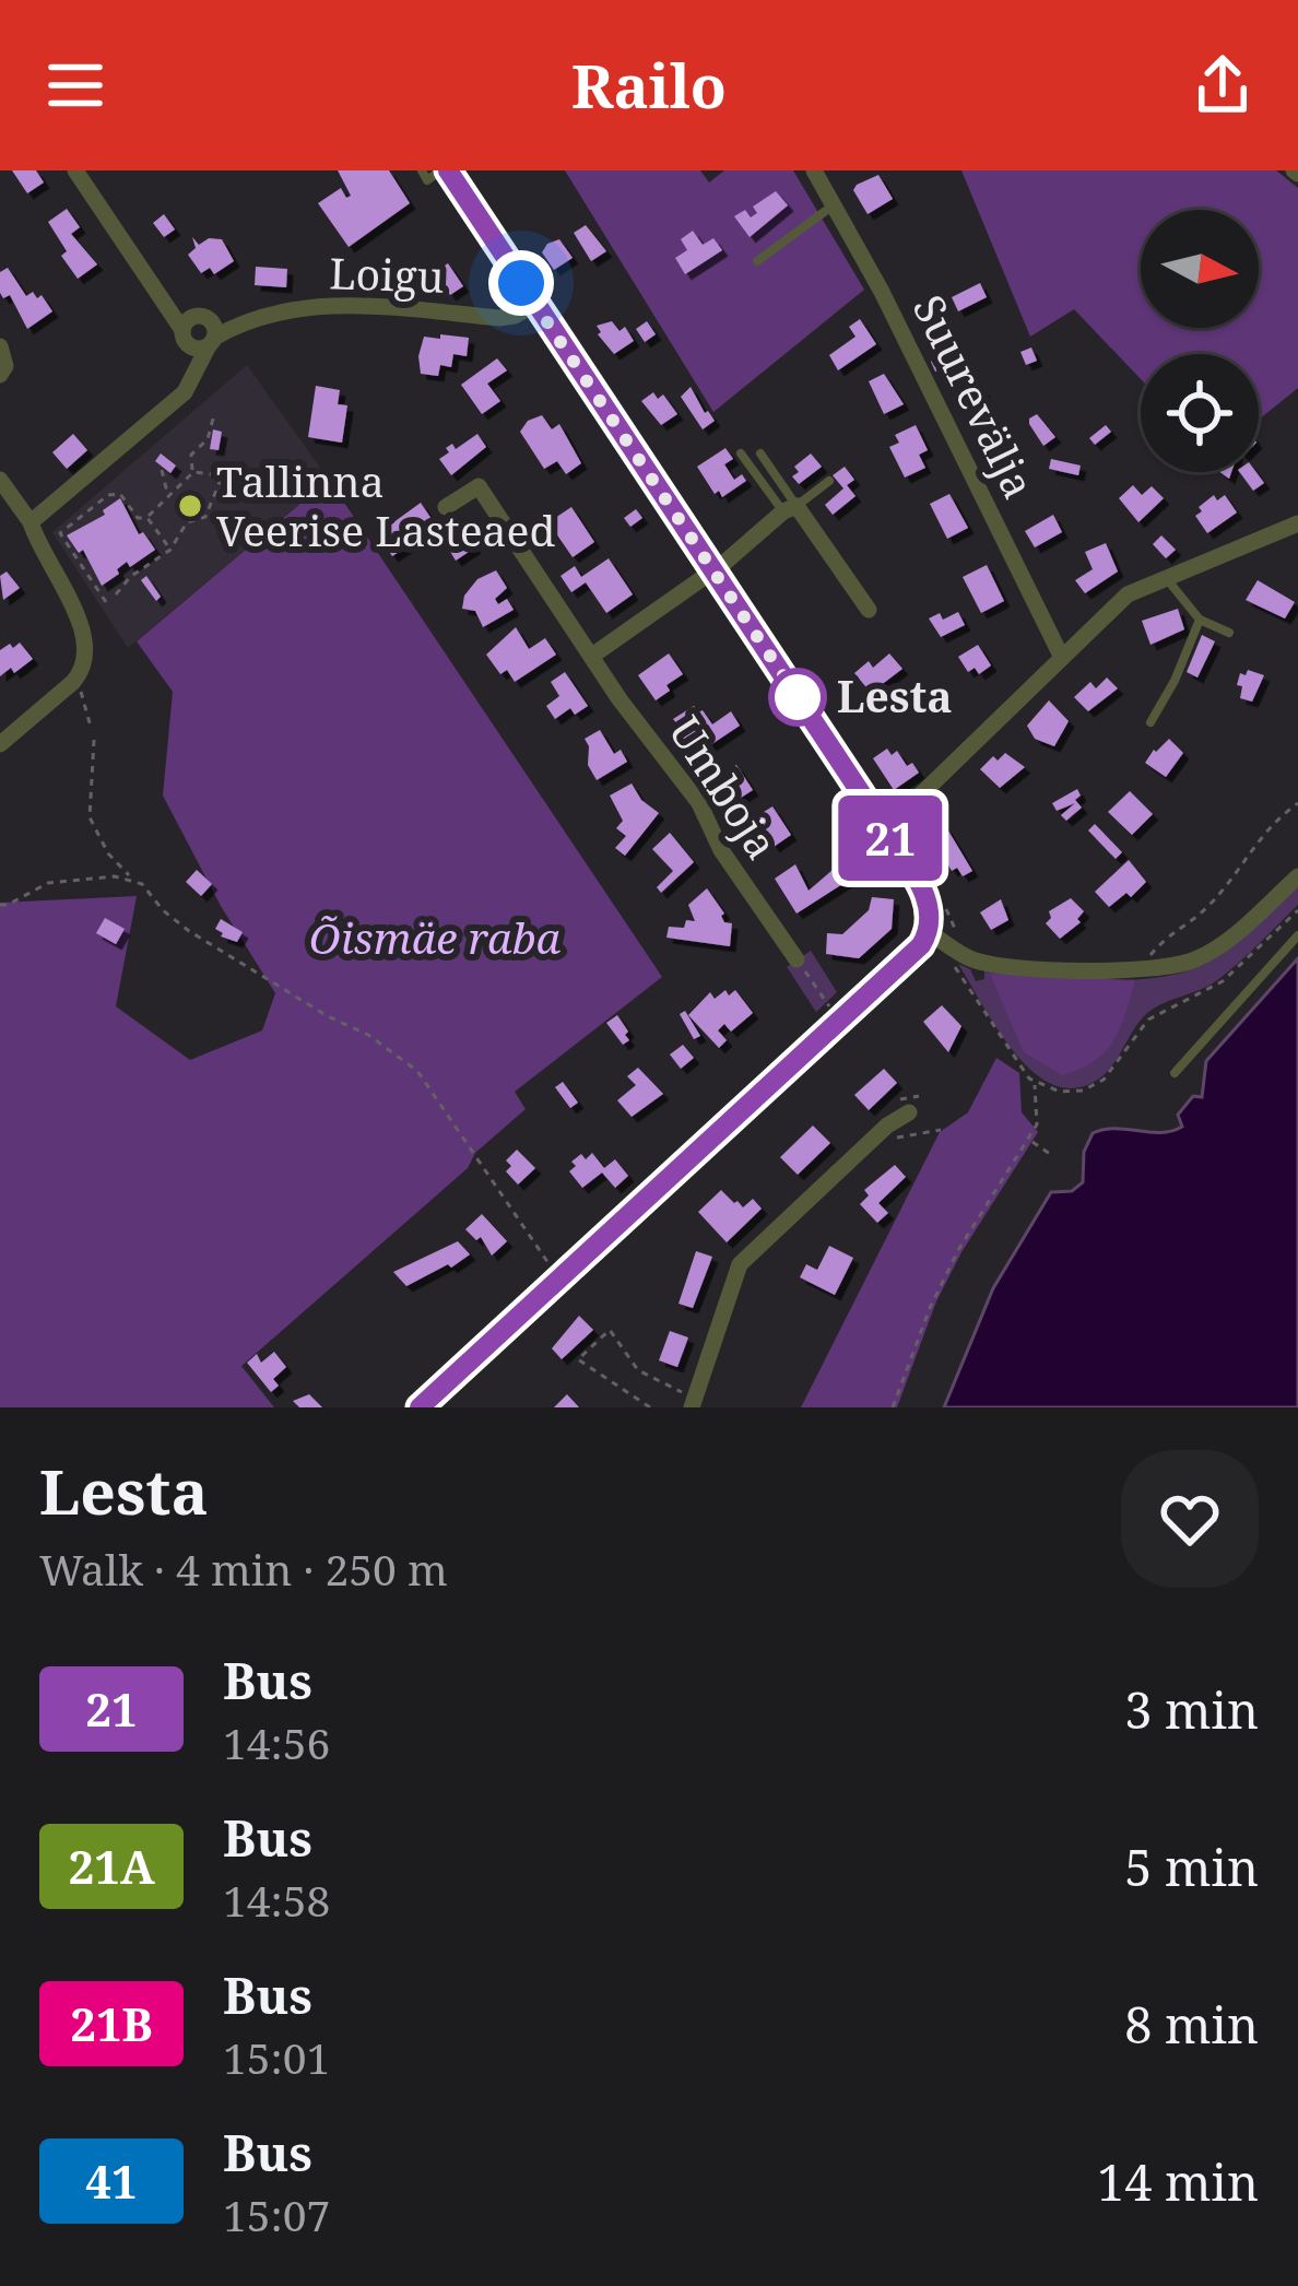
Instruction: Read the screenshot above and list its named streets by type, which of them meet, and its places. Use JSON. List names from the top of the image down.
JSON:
{
  "streets": {
    "street": ["Loigu", "Suurevälja", "Umboja"]
  },
  "parks": ["Õismäe raba"],
  "places": ["Tallinna Veerise Lasteaed", "Lesta"],
  "lines": ["bus line 21"],
  "north": "right",
  "page": {
    "header": "Railo",
    "on_map": "21",
    "heading": ["Lesta", "Walk · 4 min · 250 m"],
    "list": [
      {
        "mark": "21",
        "name": "Bus",
        "note": "14:56",
        "value": "3 min"
      },
      {
        "mark": "21A",
        "name": "Bus",
        "note": "14:58",
        "value": "5 min"
      },
      {
        "mark": "21B",
        "name": "Bus",
        "note": "15:01",
        "value": "8 min"
      },
      {
        "mark": "41",
        "name": "Bus",
        "note": "15:07",
        "value": "14 min"
      }
    ]
  }
}
